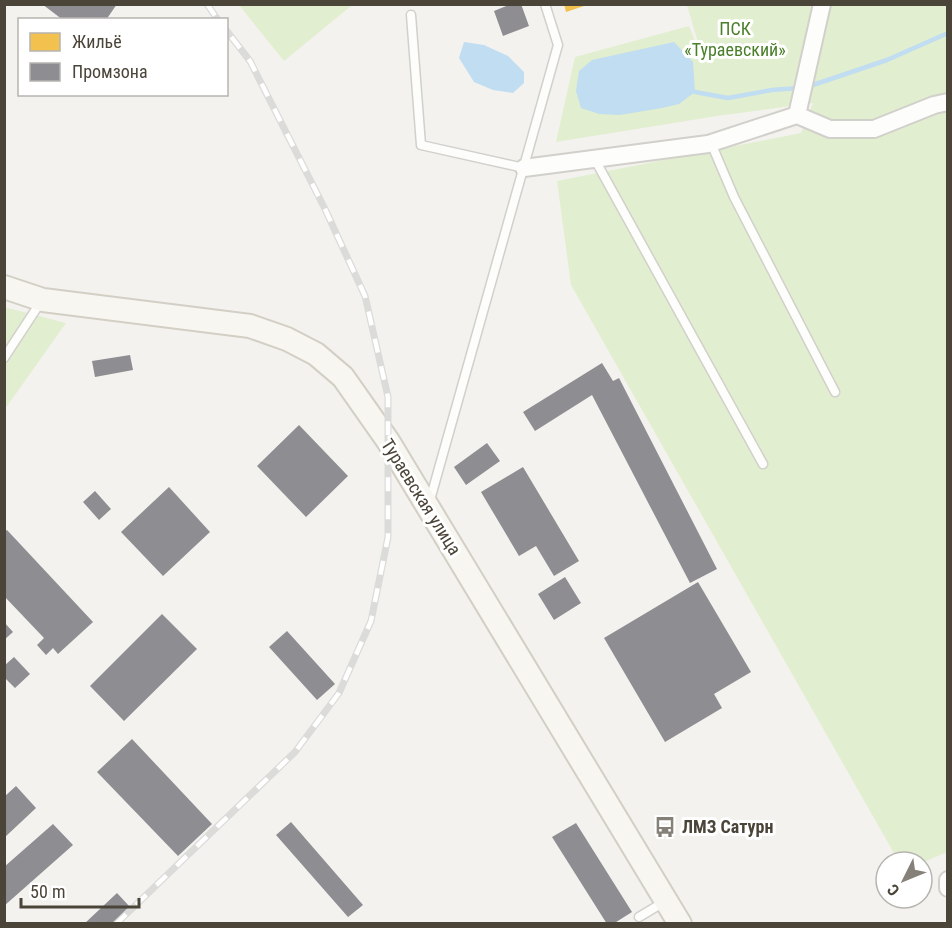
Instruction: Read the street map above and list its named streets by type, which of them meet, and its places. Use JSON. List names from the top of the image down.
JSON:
{
  "streets": {
    "main road": ["Тураевская улица"]
  },
  "parks": ["ПСК «Тураевский»"],
  "places": {
    "bus stop": ["ЛМЗ Сатурн"]
  },
  "legend": ["Жильё", "Промзона"],
  "scale_bar": "50 m",
  "north": "bottom left"
}
